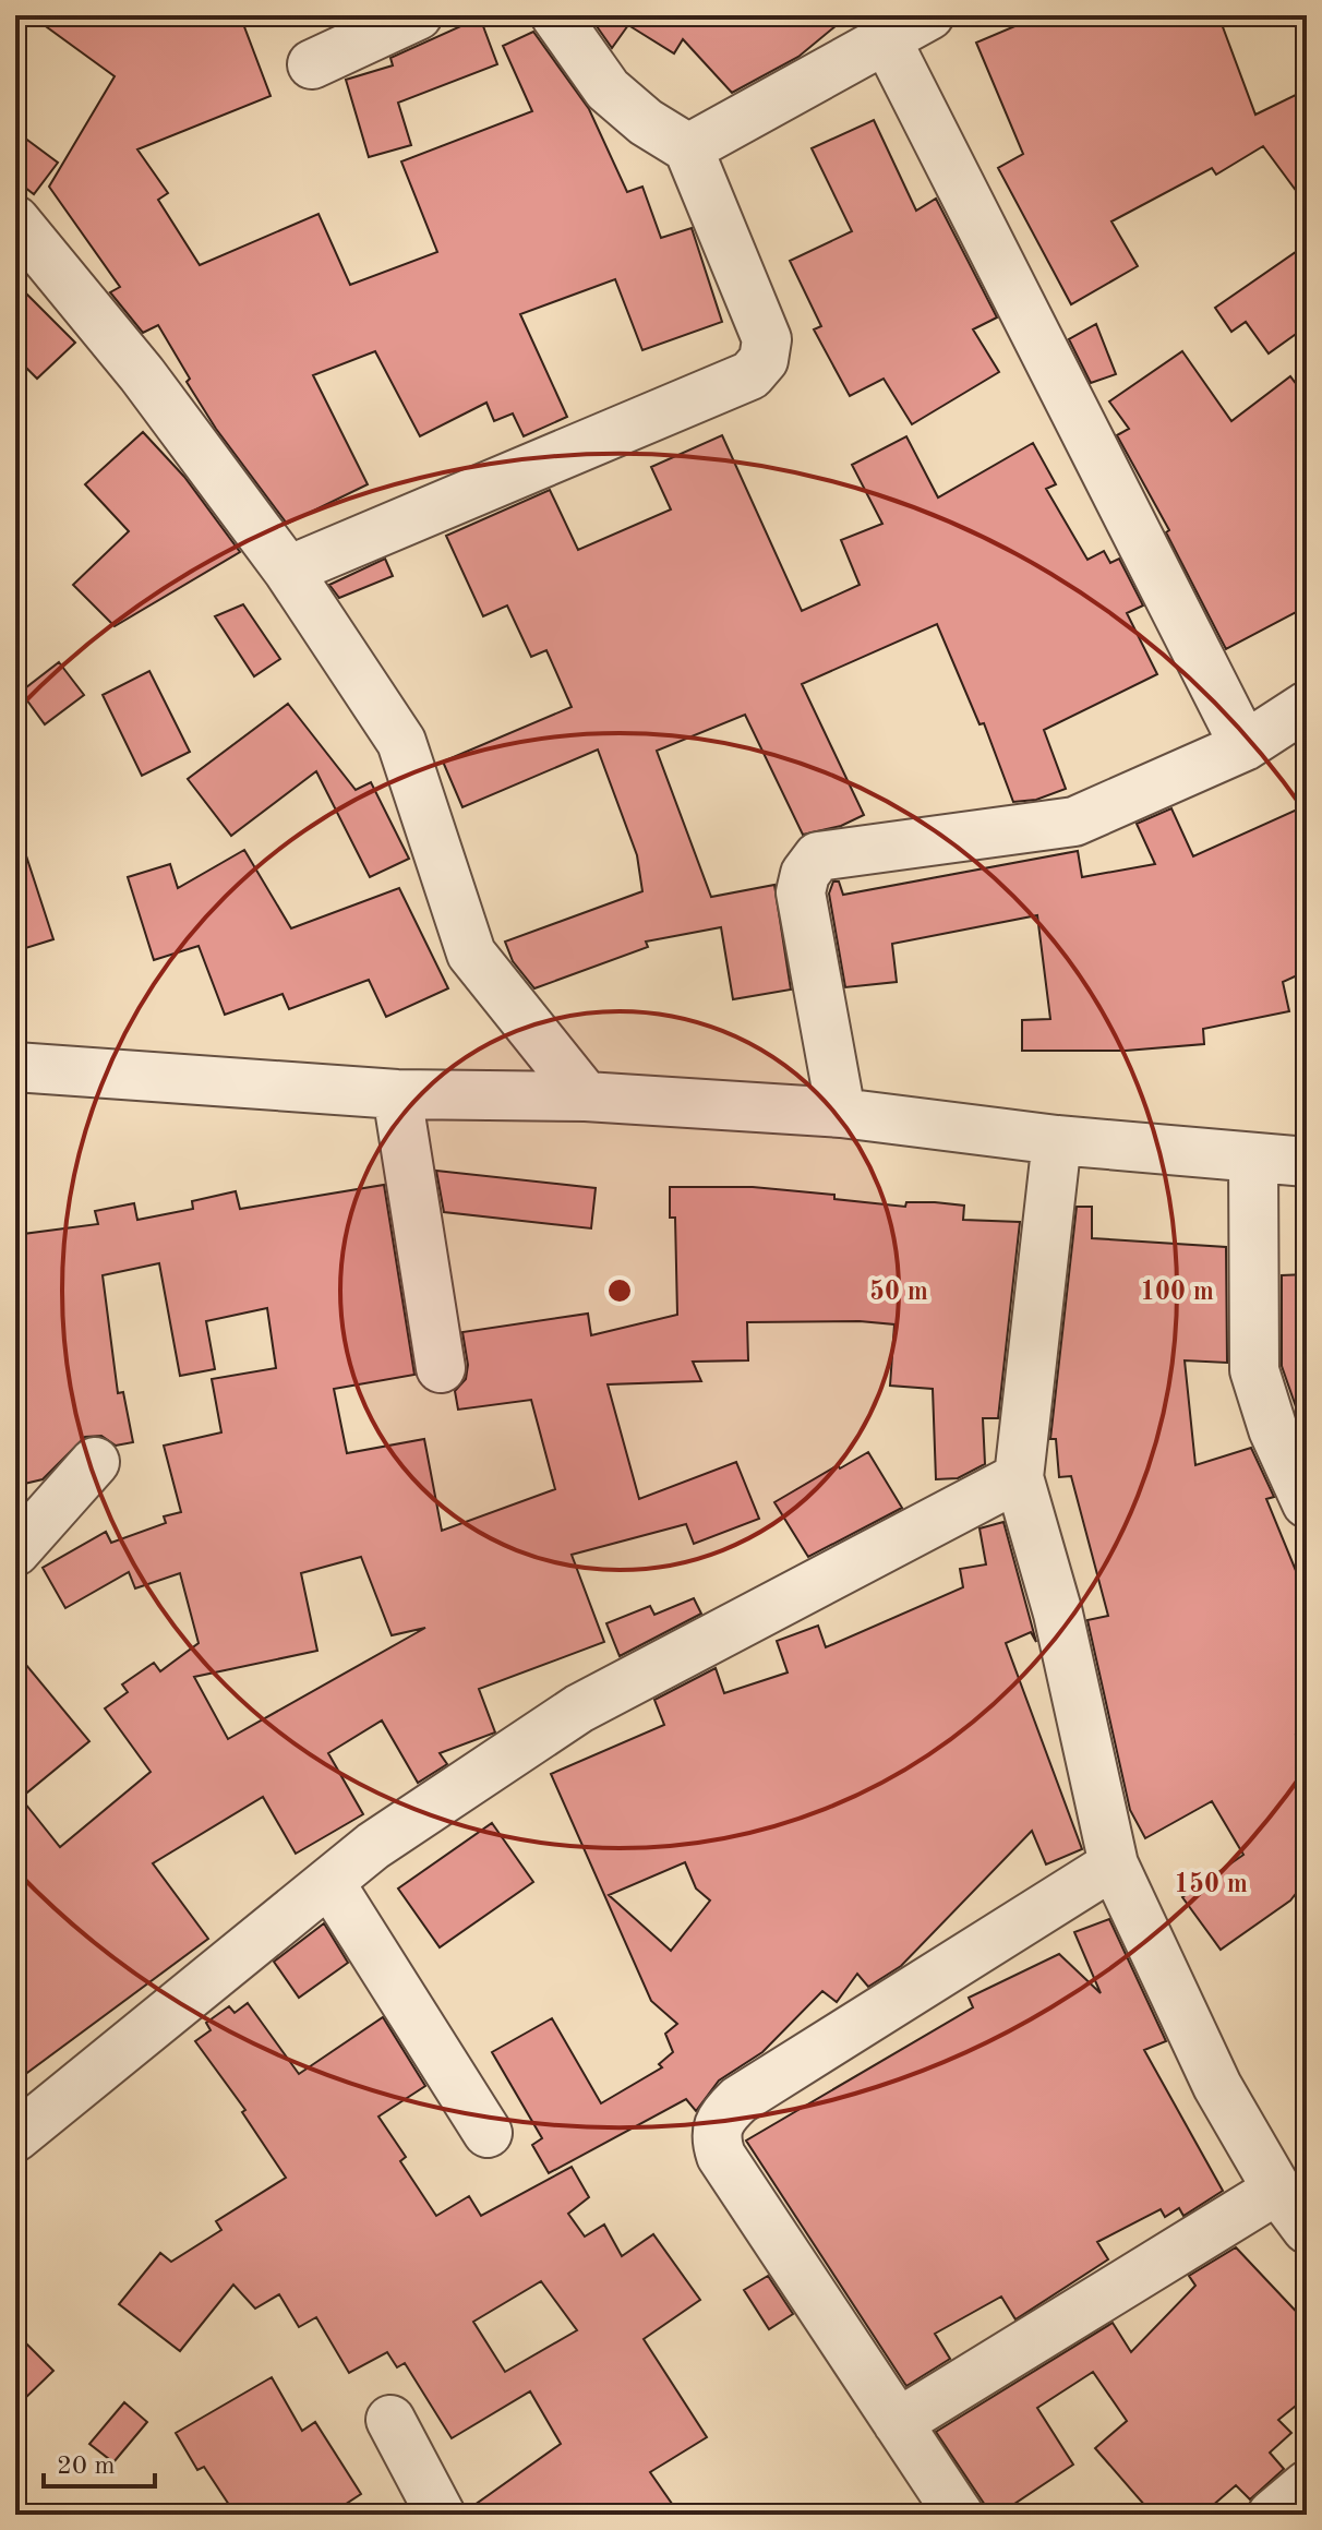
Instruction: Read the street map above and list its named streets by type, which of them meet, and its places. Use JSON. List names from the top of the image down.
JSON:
{
  "scale_bar": "20 m",
  "rings": ["50 m", "100 m", "150 m"]
}
